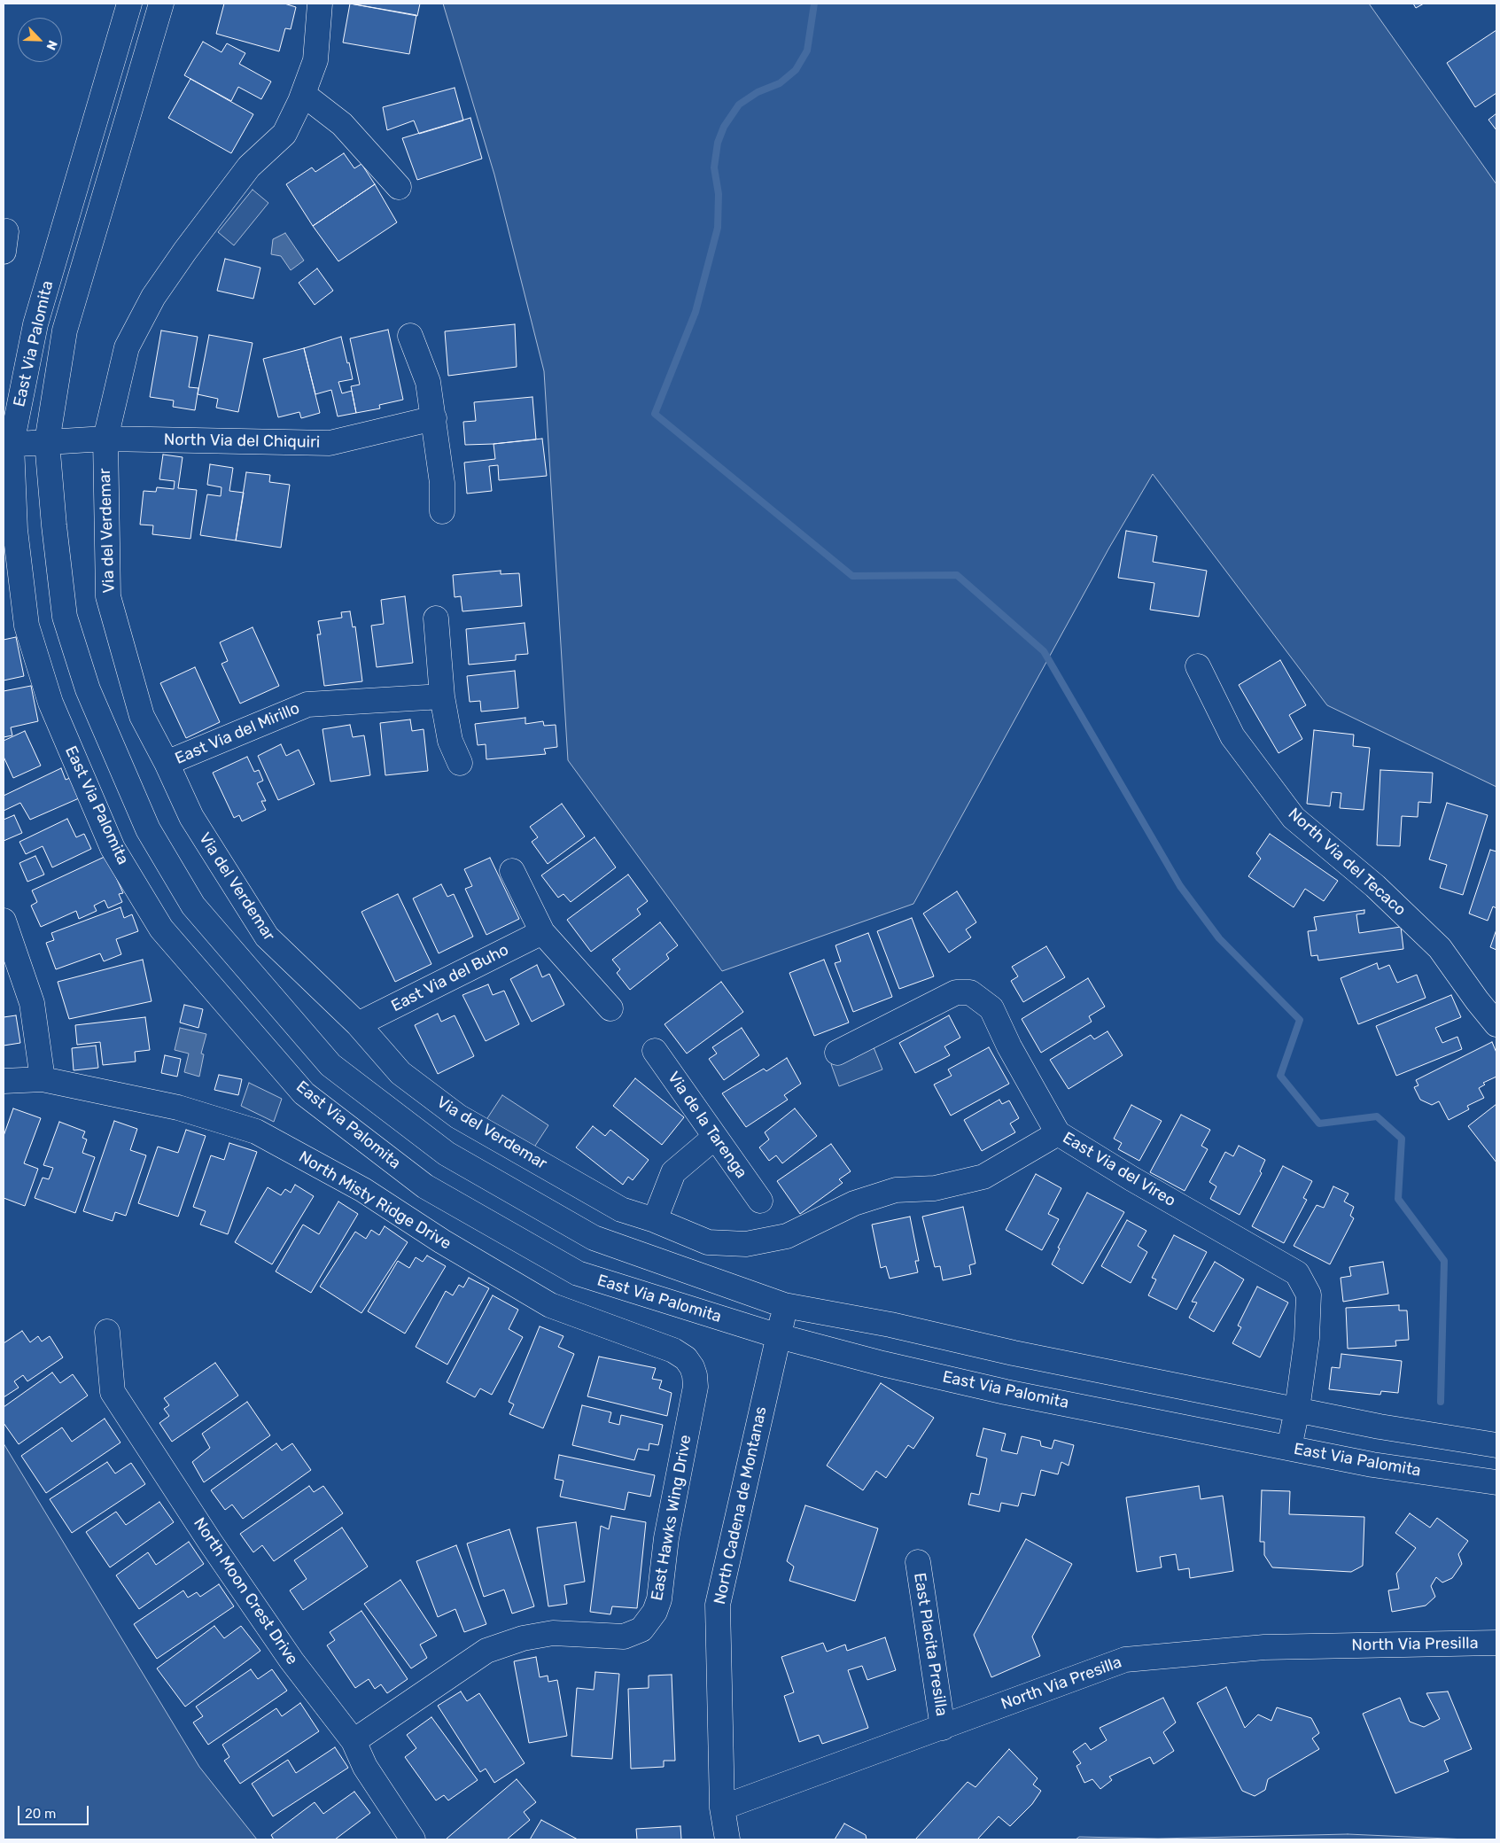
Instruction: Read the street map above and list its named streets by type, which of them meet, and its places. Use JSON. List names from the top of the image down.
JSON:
{
  "streets": {
    "street": [
      "East Via Palomita",
      "North Via del Chiquiri",
      "Via del Verdemar",
      "East Via del Mirillo",
      "North Via del Tecaco",
      "East Via del Buho",
      "Via de la Tarenga",
      "East Via del Vireo",
      "North Misty Ridge Drive",
      "North Cadena de Montanas",
      "East Hawks Wing Drive",
      "North Moon Crest Drive",
      "East Placita Presilla",
      "North Via Presilla"
    ]
  },
  "crossings": [
    ["East Via Palomita", "North Via del Chiquiri"],
    ["East Via Palomita", "East Via del Vireo"],
    ["East Via Palomita", "North Cadena de Montanas"],
    ["North Via del Chiquiri", "Via del Verdemar"],
    ["Via del Verdemar", "East Via del Mirillo"],
    ["Via del Verdemar", "East Via del Buho"],
    ["Via del Verdemar", "East Via del Vireo"],
    ["North Misty Ridge Drive", "East Hawks Wing Drive"],
    ["North Cadena de Montanas", "North Via Presilla"],
    ["East Hawks Wing Drive", "North Moon Crest Drive"],
    ["East Placita Presilla", "North Via Presilla"]
  ],
  "scale_bar": "20 m",
  "north": "bottom right"
}
